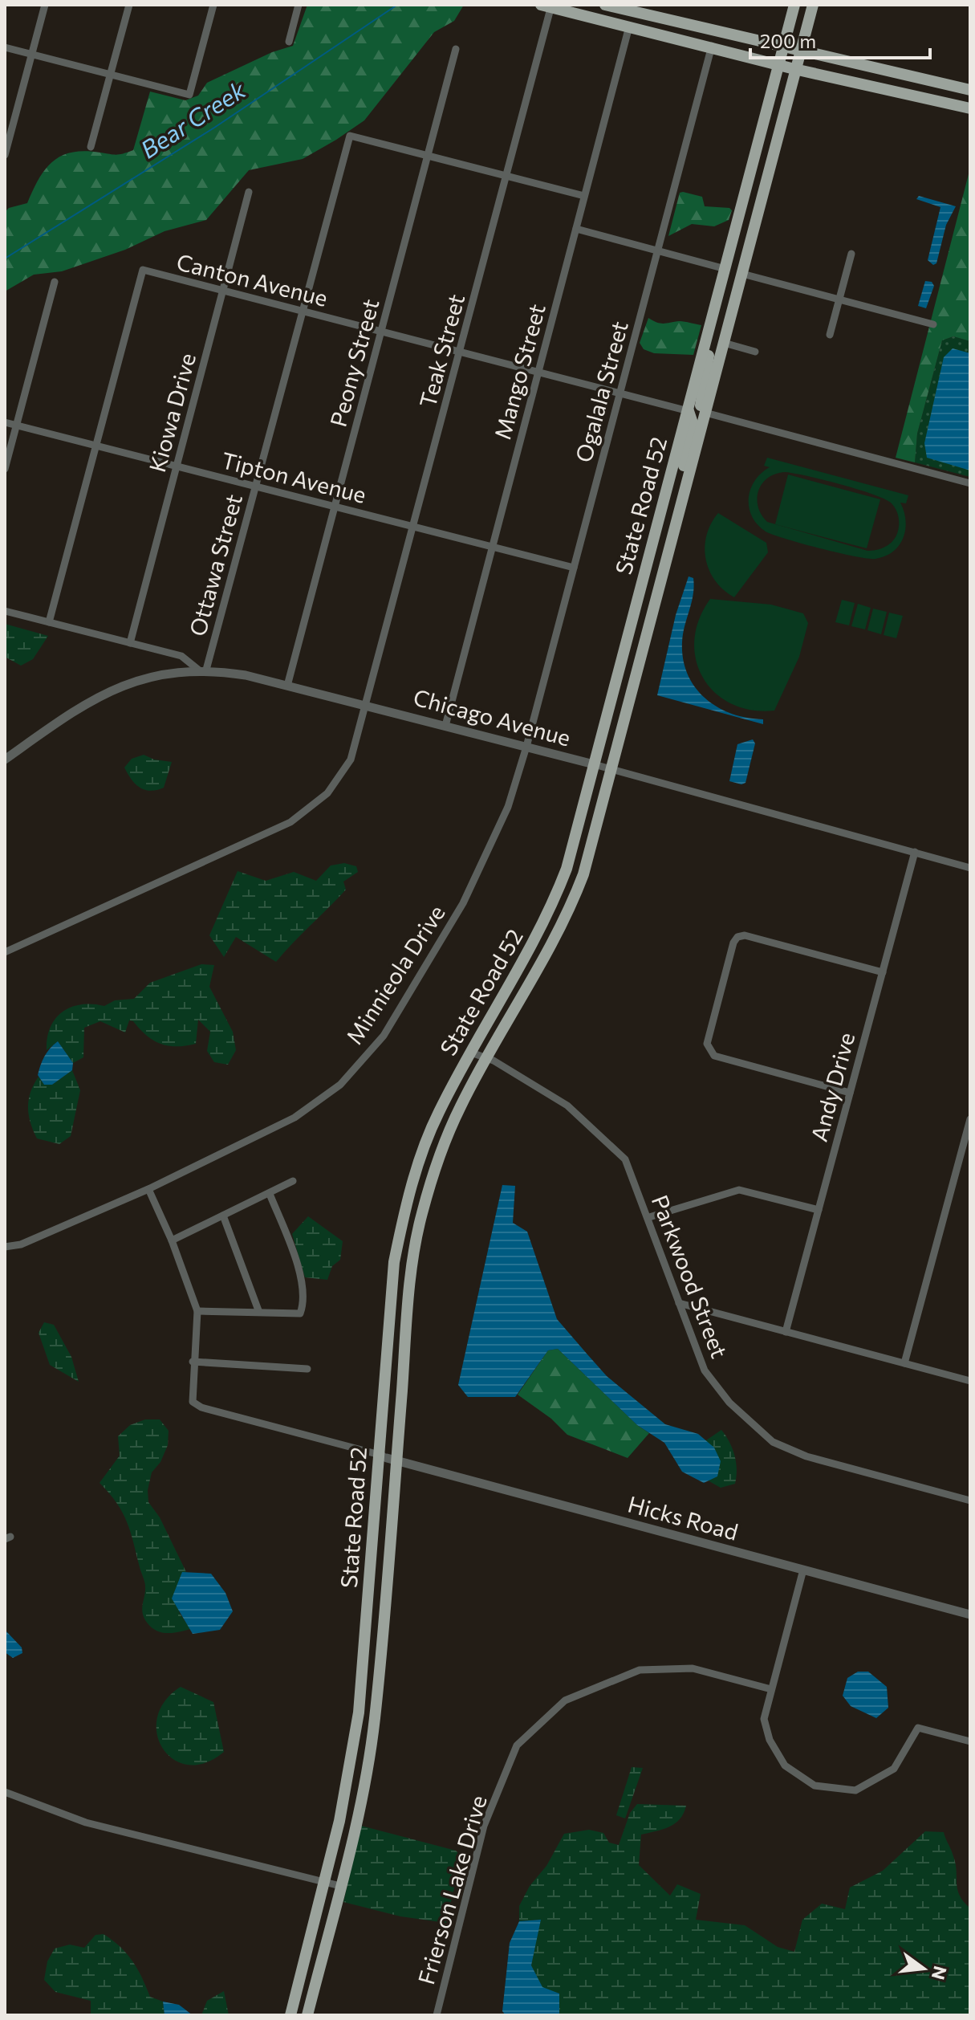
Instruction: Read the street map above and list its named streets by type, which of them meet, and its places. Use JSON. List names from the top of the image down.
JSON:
{
  "streets": {
    "main road": ["State Road 52"],
    "street": [
      "Canton Avenue",
      "Teak Street",
      "Peony Street",
      "Mango Street",
      "Ogalala Street",
      "Kiowa Drive",
      "Tipton Avenue",
      "Ottawa Street",
      "Chicago Avenue",
      "Minnieola Drive",
      "Andy Drive",
      "Parkwood Street",
      "Hicks Road",
      "Frierson Lake Drive"
    ]
  },
  "crossings": [
    ["Canton Avenue", "Teak Street"],
    ["Canton Avenue", "Peony Street"],
    ["Canton Avenue", "Mango Street"],
    ["Canton Avenue", "Ogalala Street"],
    ["Canton Avenue", "Kiowa Drive"],
    ["Canton Avenue", "Tipton Avenue"],
    ["Canton Avenue", "State Road 52"],
    ["Canton Avenue", "Ottawa Street"],
    ["Teak Street", "Tipton Avenue"],
    ["Teak Street", "Chicago Avenue"],
    ["Peony Street", "Tipton Avenue"],
    ["Peony Street", "Ottawa Street"],
    ["Peony Street", "Chicago Avenue"],
    ["Mango Street", "Tipton Avenue"],
    ["Mango Street", "Chicago Avenue"],
    ["Ogalala Street", "Tipton Avenue"],
    ["Ogalala Street", "Chicago Avenue"],
    ["Ogalala Street", "Minnieola Drive"],
    ["Kiowa Drive", "Tipton Avenue"],
    ["Kiowa Drive", "Chicago Avenue"],
    ["Tipton Avenue", "Ottawa Street"],
    ["State Road 52", "Chicago Avenue"],
    ["State Road 52", "Parkwood Street"],
    ["State Road 52", "Hicks Road"],
    ["Ottawa Street", "Chicago Avenue"],
    ["Chicago Avenue", "Minnieola Drive"],
    ["Chicago Avenue", "Andy Drive"]
  ],
  "water": ["Bear Creek"],
  "scale_bar": "200 m",
  "north": "right"
}
